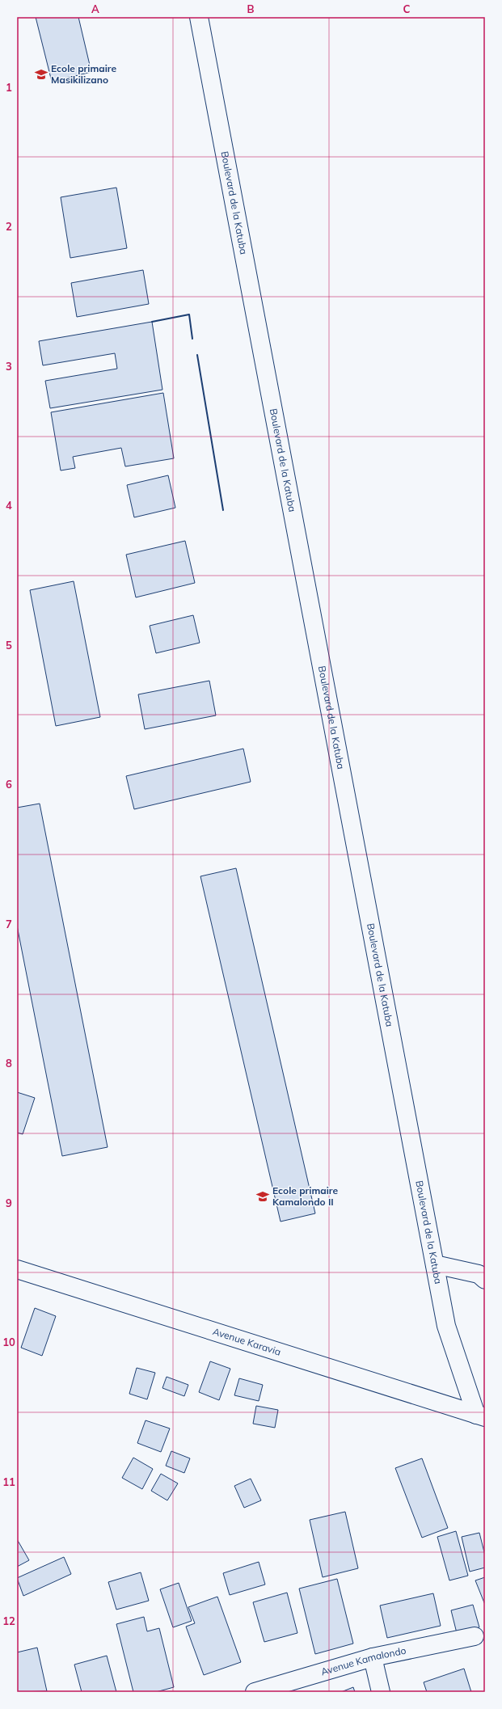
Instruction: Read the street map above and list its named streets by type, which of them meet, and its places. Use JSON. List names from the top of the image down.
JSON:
{
  "streets": {
    "street": ["Boulevard de la Katuba", "Avenue Karavia", "Avenue Kamalondo"]
  },
  "crossings": [
    ["Boulevard de la Katuba", "Avenue Karavia"]
  ],
  "places": {
    "school or university": ["Ecole primaire Masikilizano", "Ecole primaire Kamalondo II"]
  },
  "grid": {
    "columns": ["A", "B", "C"],
    "rows": [
      "1",
      "2",
      "3",
      "4",
      "5",
      "6",
      "7",
      "8",
      "9",
      "10",
      "11",
      "12"
    ]
  }
}
